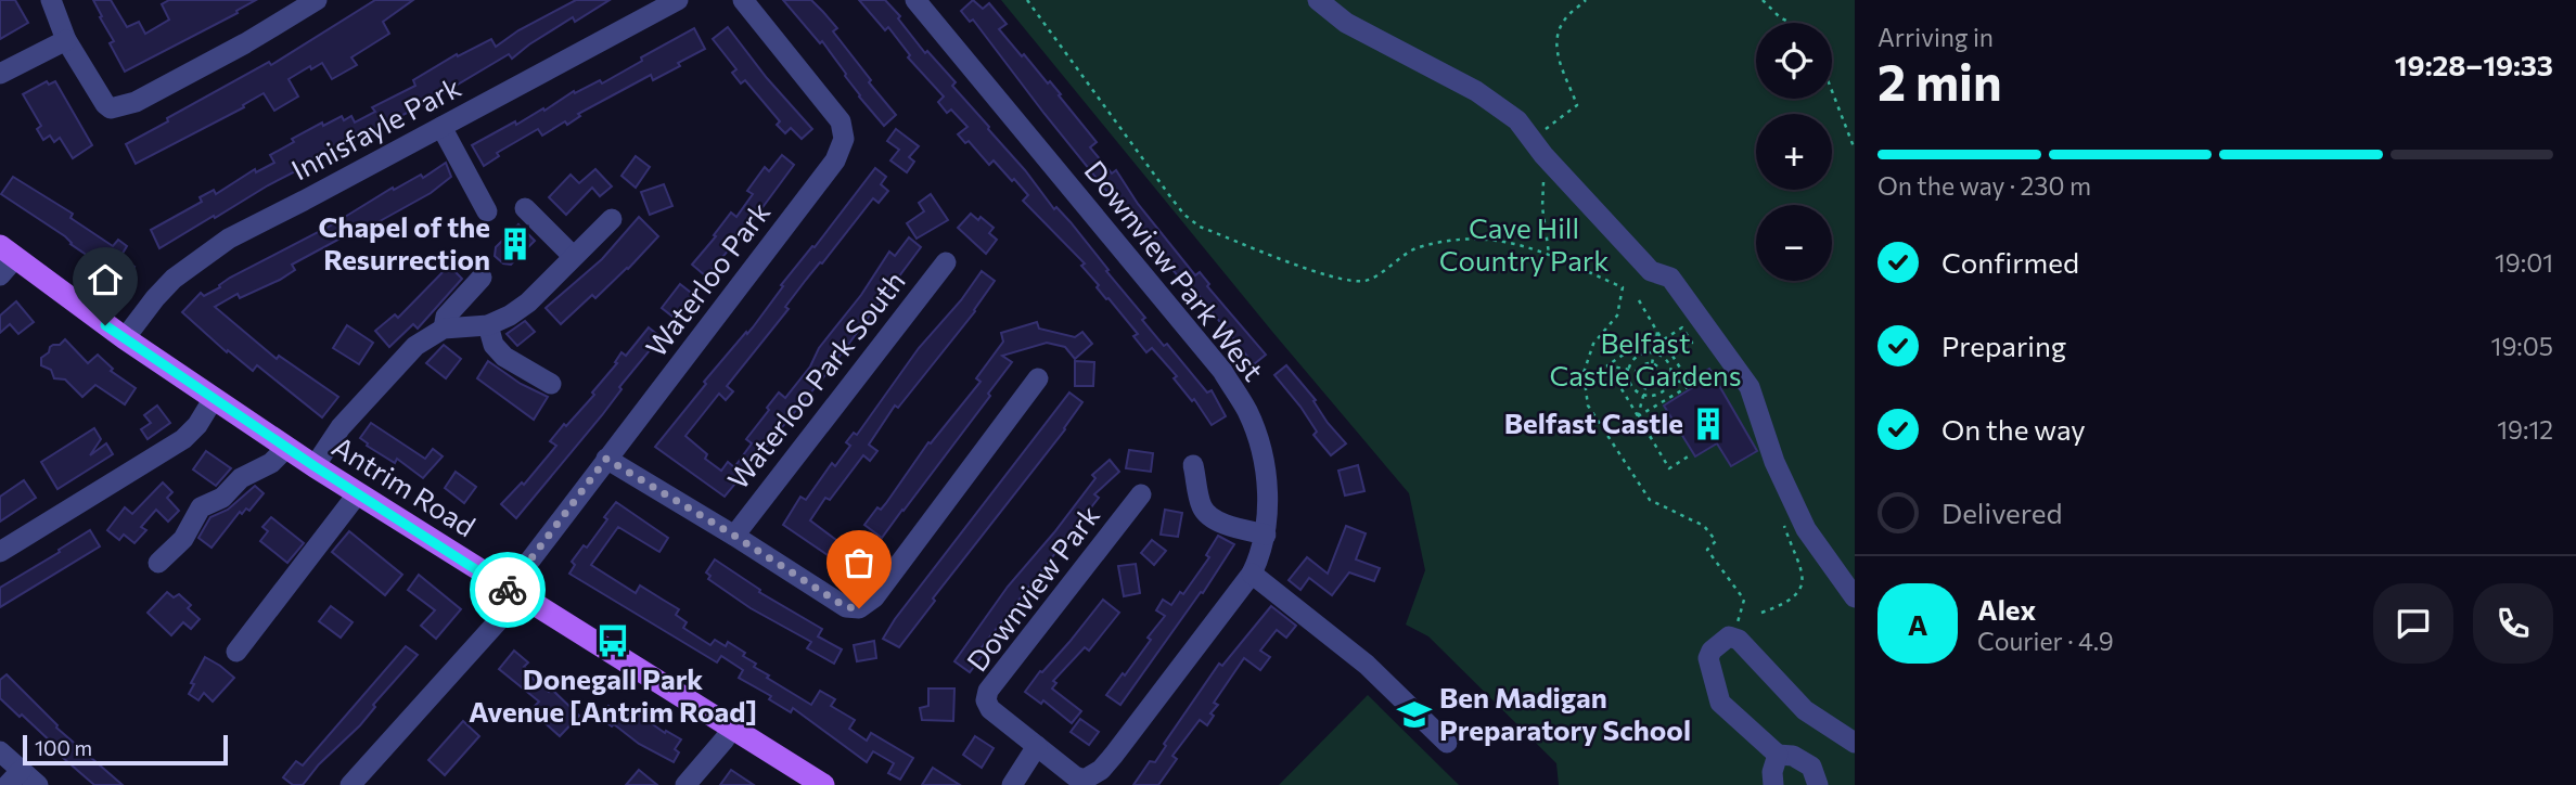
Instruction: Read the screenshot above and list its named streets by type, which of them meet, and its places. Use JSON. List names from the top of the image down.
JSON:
{
  "streets": {
    "main road": ["Antrim Road"],
    "street": [
      "Innisfayle Park",
      "Downview Park West",
      "Waterloo Park",
      "Waterloo Park South",
      "Downview Park"
    ]
  },
  "crossings": [
    ["Innisfayle Park", "Antrim Road"],
    ["Downview Park West", "Downview Park"],
    ["Waterloo Park", "Antrim Road"]
  ],
  "parks": ["Cave Hill Country Park", "Belfast Castle Gardens"],
  "places": {
    "building": ["Chapel of the Resurrection", "Belfast Castle"],
    "bus stop": ["Donegall Park Avenue [Antrim Road]"],
    "school or university": ["Ben Madigan Preparatory School"]
  },
  "scale_bar": "100 m",
  "page": {
    "heading": ["2 min", "Arriving in", "19:28–19:33"],
    "panel": ["Alex", "Courier · 4.9"],
    "map_buttons": ["+", "−"],
    "bar": "On the way · 230 m",
    "list": [
      ["Confirmed", "19:01"],
      ["Preparing", "19:05"],
      ["On the way", "19:12"],
      "Delivered"
    ],
    "round": "A",
    "scale": "100 m"
  }
}
